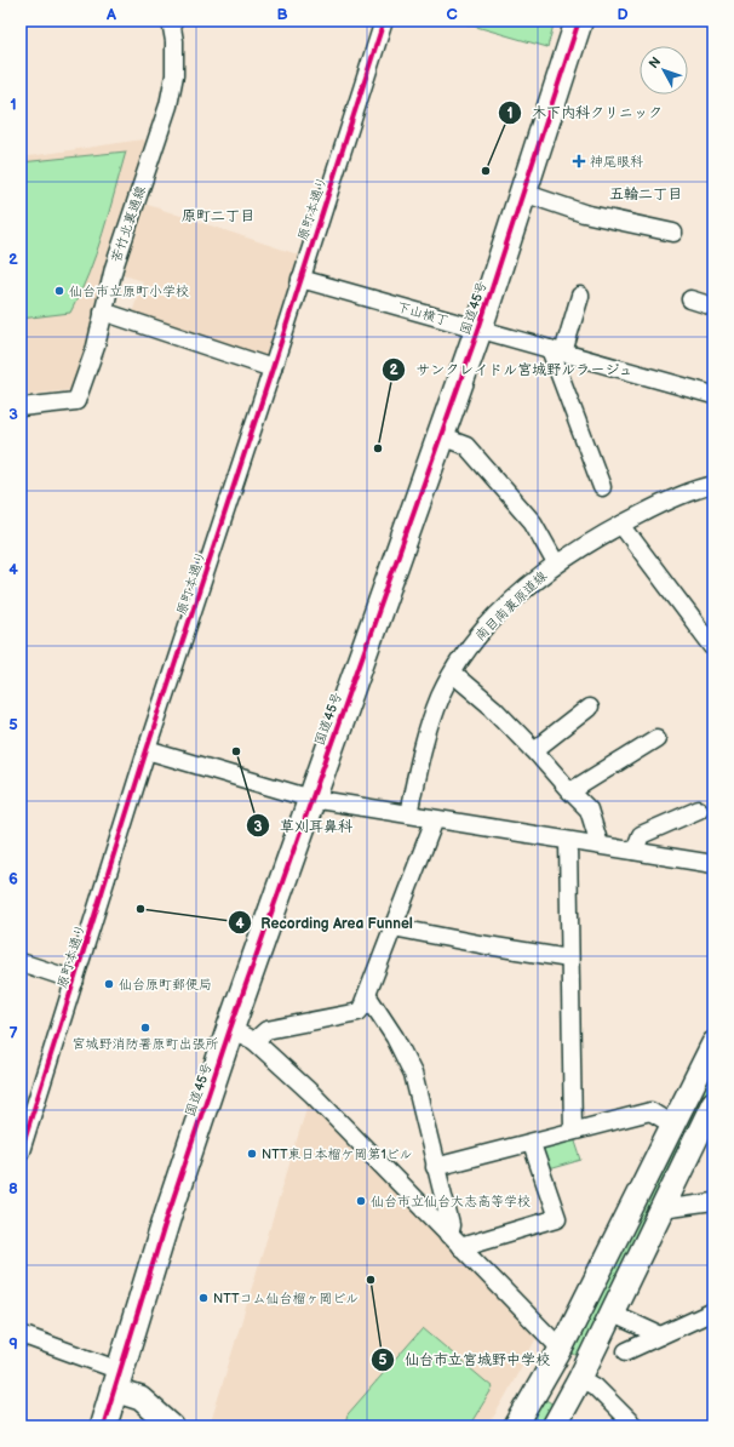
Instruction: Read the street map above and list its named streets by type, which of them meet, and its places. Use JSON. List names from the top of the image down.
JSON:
{
  "streets": {
    "highway": ["国道45号"],
    "street": [
      "原町本通り",
      "苦竹北裏通線",
      "下山横丁",
      "南目南裏原道線"
    ]
  },
  "crossings": [
    ["原町本通り", "下山横丁"],
    ["国道45号", "下山横丁"]
  ],
  "districts": ["五輪二丁目", "原町二丁目"],
  "places": {
    "health": ["神尾眼科"],
    "other": [
      "木下内科クリニック",
      "仙台市立原町小学校",
      "サンクレイドル宮城野ルラージュ",
      "草刈耳鼻科",
      "Recording Area Funnel",
      "仙台原町郵便局",
      "宮城野消防署原町出張所",
      "NTT東日本榴ケ岡第1ビル",
      "仙台市立仙台大志高等学校",
      "仙台市立宮城野中学校",
      "NTTコム仙台榴ヶ岡ビル"
    ]
  },
  "north": "top left",
  "grid": {
    "columns": [
      "A",
      "B",
      "C",
      "D"
    ],
    "rows": [
      "1",
      "2",
      "3",
      "4",
      "5",
      "6",
      "7",
      "8",
      "9"
    ]
  }
}
